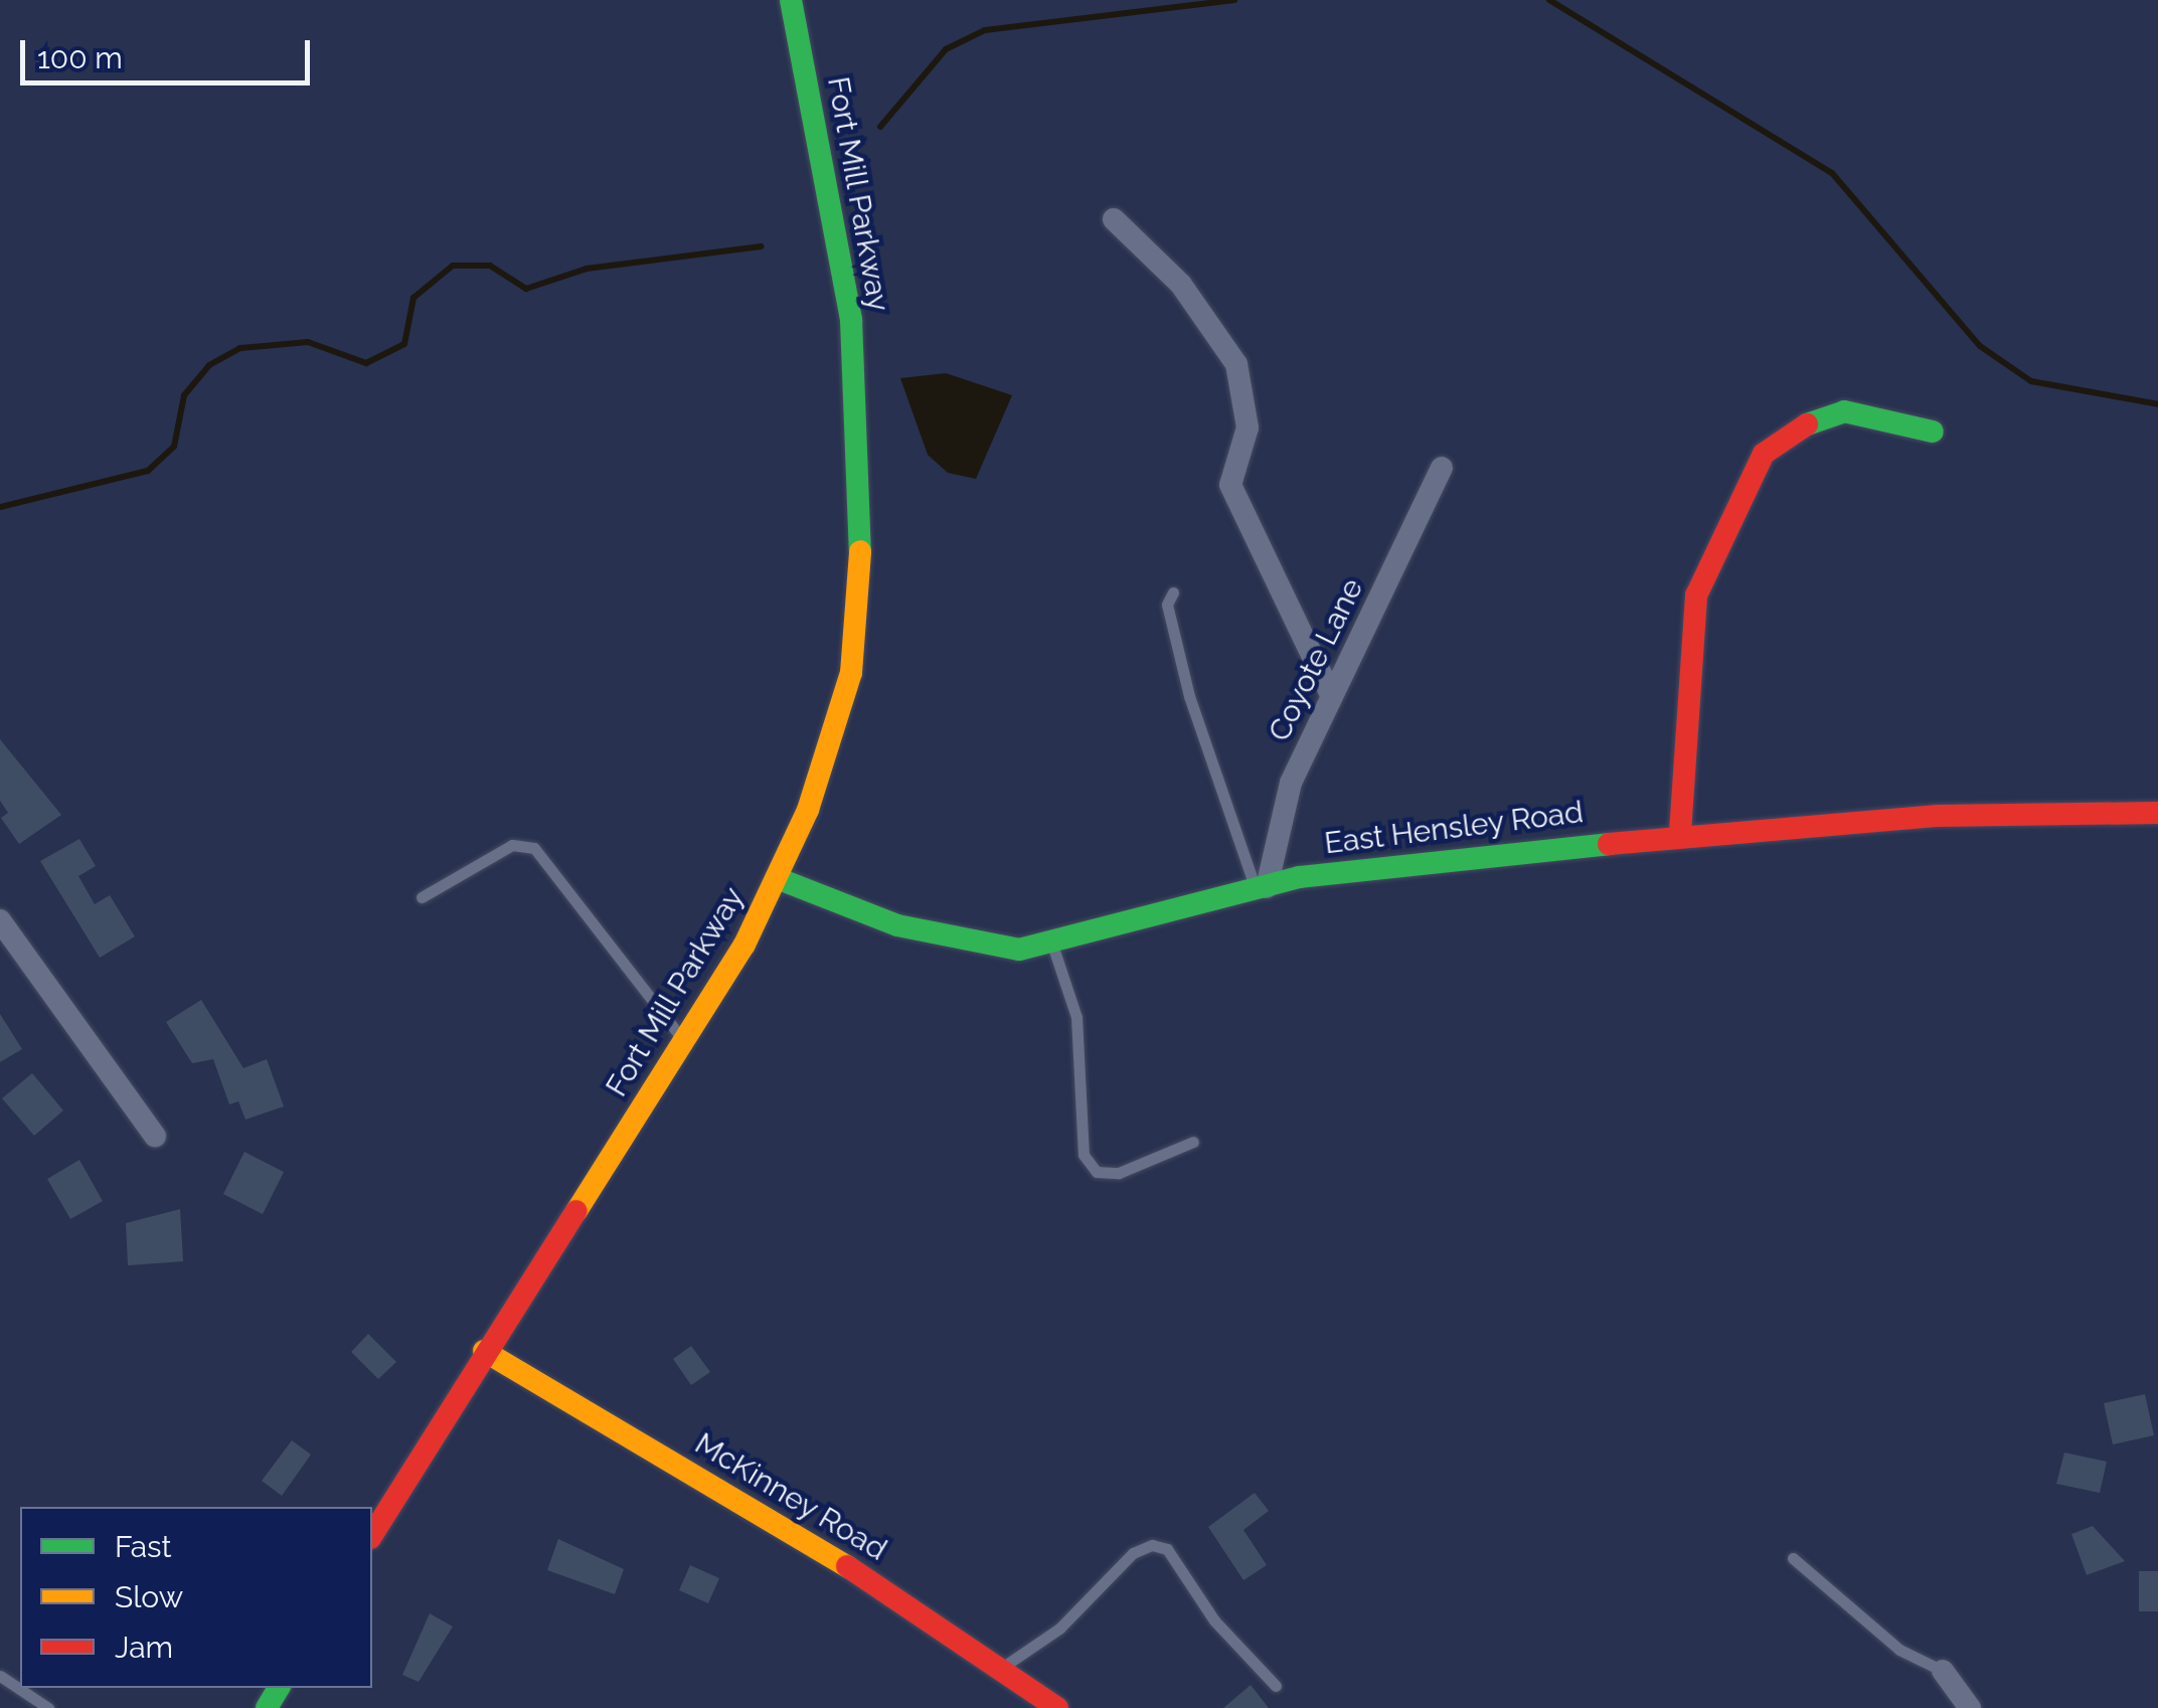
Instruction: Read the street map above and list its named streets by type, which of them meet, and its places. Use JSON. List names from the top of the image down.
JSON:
{
  "streets": {
    "main road": ["Fort Mill Parkway", "East Hensley Road", "McKinney Road"],
    "street": ["Coyote Lane"]
  },
  "crossings": [
    ["Fort Mill Parkway", "East Hensley Road"],
    ["Fort Mill Parkway", "McKinney Road"],
    ["Coyote Lane", "East Hensley Road"]
  ],
  "legend": ["Fast", "Slow", "Jam"],
  "scale_bar": "100 m"
}
